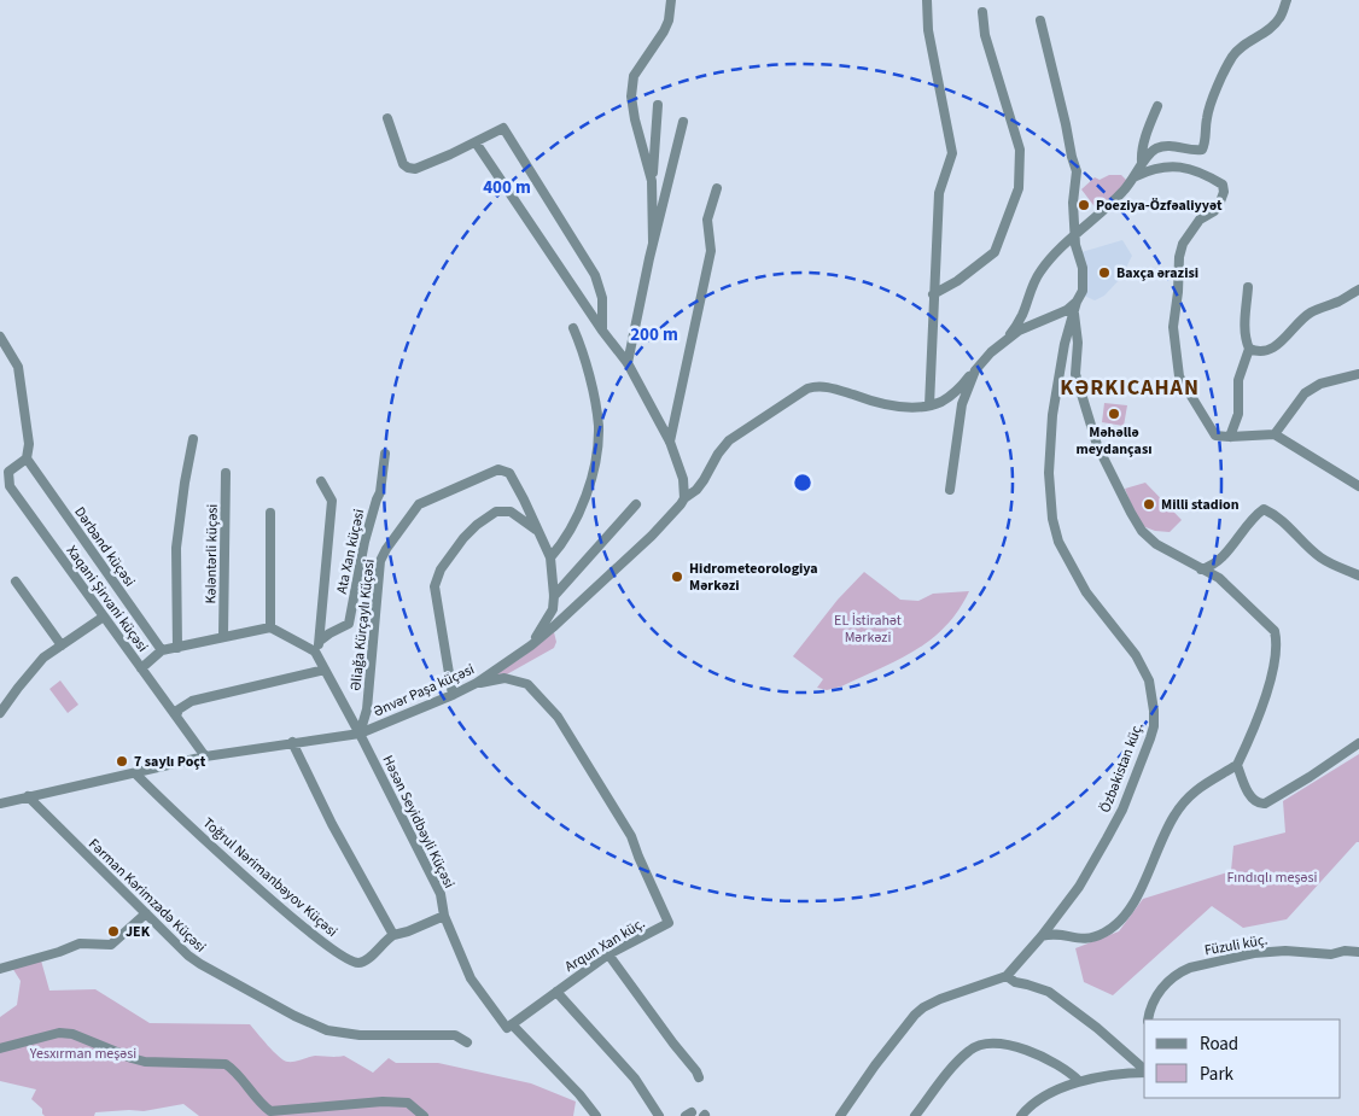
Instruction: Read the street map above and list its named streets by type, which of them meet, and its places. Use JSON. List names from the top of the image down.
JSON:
{
  "streets": {
    "street": [
      "Dərbənd küçəsi",
      "Ata Xan küçəsi",
      "Kələntərli küçəsi",
      "Xaqani Şirvani küçəsi",
      "Əliağa Kürçaylı Küçəsi",
      "Ənvər Paşa küçəsi",
      "Özbəkistan küç.",
      "Həsən Seyidbəyli Küçəsi",
      "Toğrul Nərimanbəyov Küçəsi",
      "Fərman Kərimzadə Küçəsi",
      "Arqun Xan küç.",
      "Füzuli küç."
    ]
  },
  "crossings": [
    ["Dərbənd küçəsi", "Xaqani Şirvani küçəsi"],
    ["Xaqani Şirvani küçəsi", "Ənvər Paşa küçəsi"],
    ["Əliağa Kürçaylı Küçəsi", "Ənvər Paşa küçəsi"],
    ["Əliağa Kürçaylı Küçəsi", "Həsən Seyidbəyli Küçəsi"],
    ["Ənvər Paşa küçəsi", "Həsən Seyidbəyli Küçəsi"],
    ["Ənvər Paşa küçəsi", "Toğrul Nərimanbəyov Küçəsi"],
    ["Ənvər Paşa küçəsi", "Fərman Kərimzadə Küçəsi"],
    ["Ənvər Paşa küçəsi", "Arqun Xan küç."],
    ["Həsən Seyidbəyli Küçəsi", "Toğrul Nərimanbəyov Küçəsi"]
  ],
  "districts": ["KƏRKICAHAN"],
  "parks": ["EL İstirahət Mərkəzi", "Fındıqlı meşəsi", "Yesxırman meşəsi"],
  "places": [
    "Poeziya-Özfəaliyyət",
    "Baxça ərazisi",
    "Məhəllə meydançası",
    "Milli stadion",
    "Hidrometeorologiya Mərkəzi",
    "7 saylı Poçt",
    "JEK"
  ],
  "legend": ["Road", "Park"],
  "rings": ["400 m", "200 m"]
}
